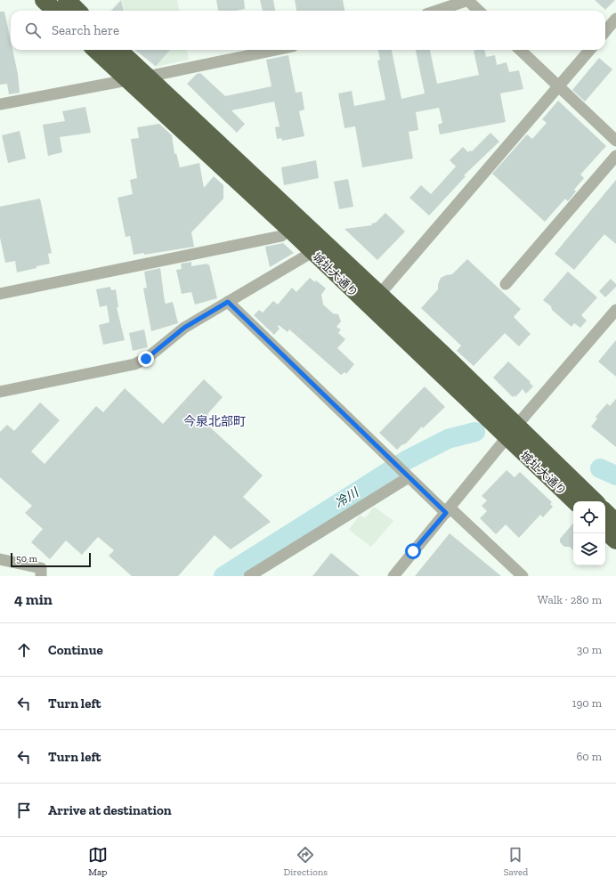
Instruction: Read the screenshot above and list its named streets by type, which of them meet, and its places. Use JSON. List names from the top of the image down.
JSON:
{
  "streets": {
    "highway": ["城址大通り"]
  },
  "districts": ["今泉北部町"],
  "water": ["冷川"],
  "scale_bar": "50 m",
  "page": {
    "search": "Search here",
    "scale": "50 m",
    "heading": ["4 min", "Walk · 280 m"],
    "list": [
      ["Continue", "30 m"],
      ["Turn left", "190 m"],
      ["Turn left", "60 m"],
      "Arrive at destination"
    ],
    "nav": ["Map", "Directions", "Saved"]
  }
}
